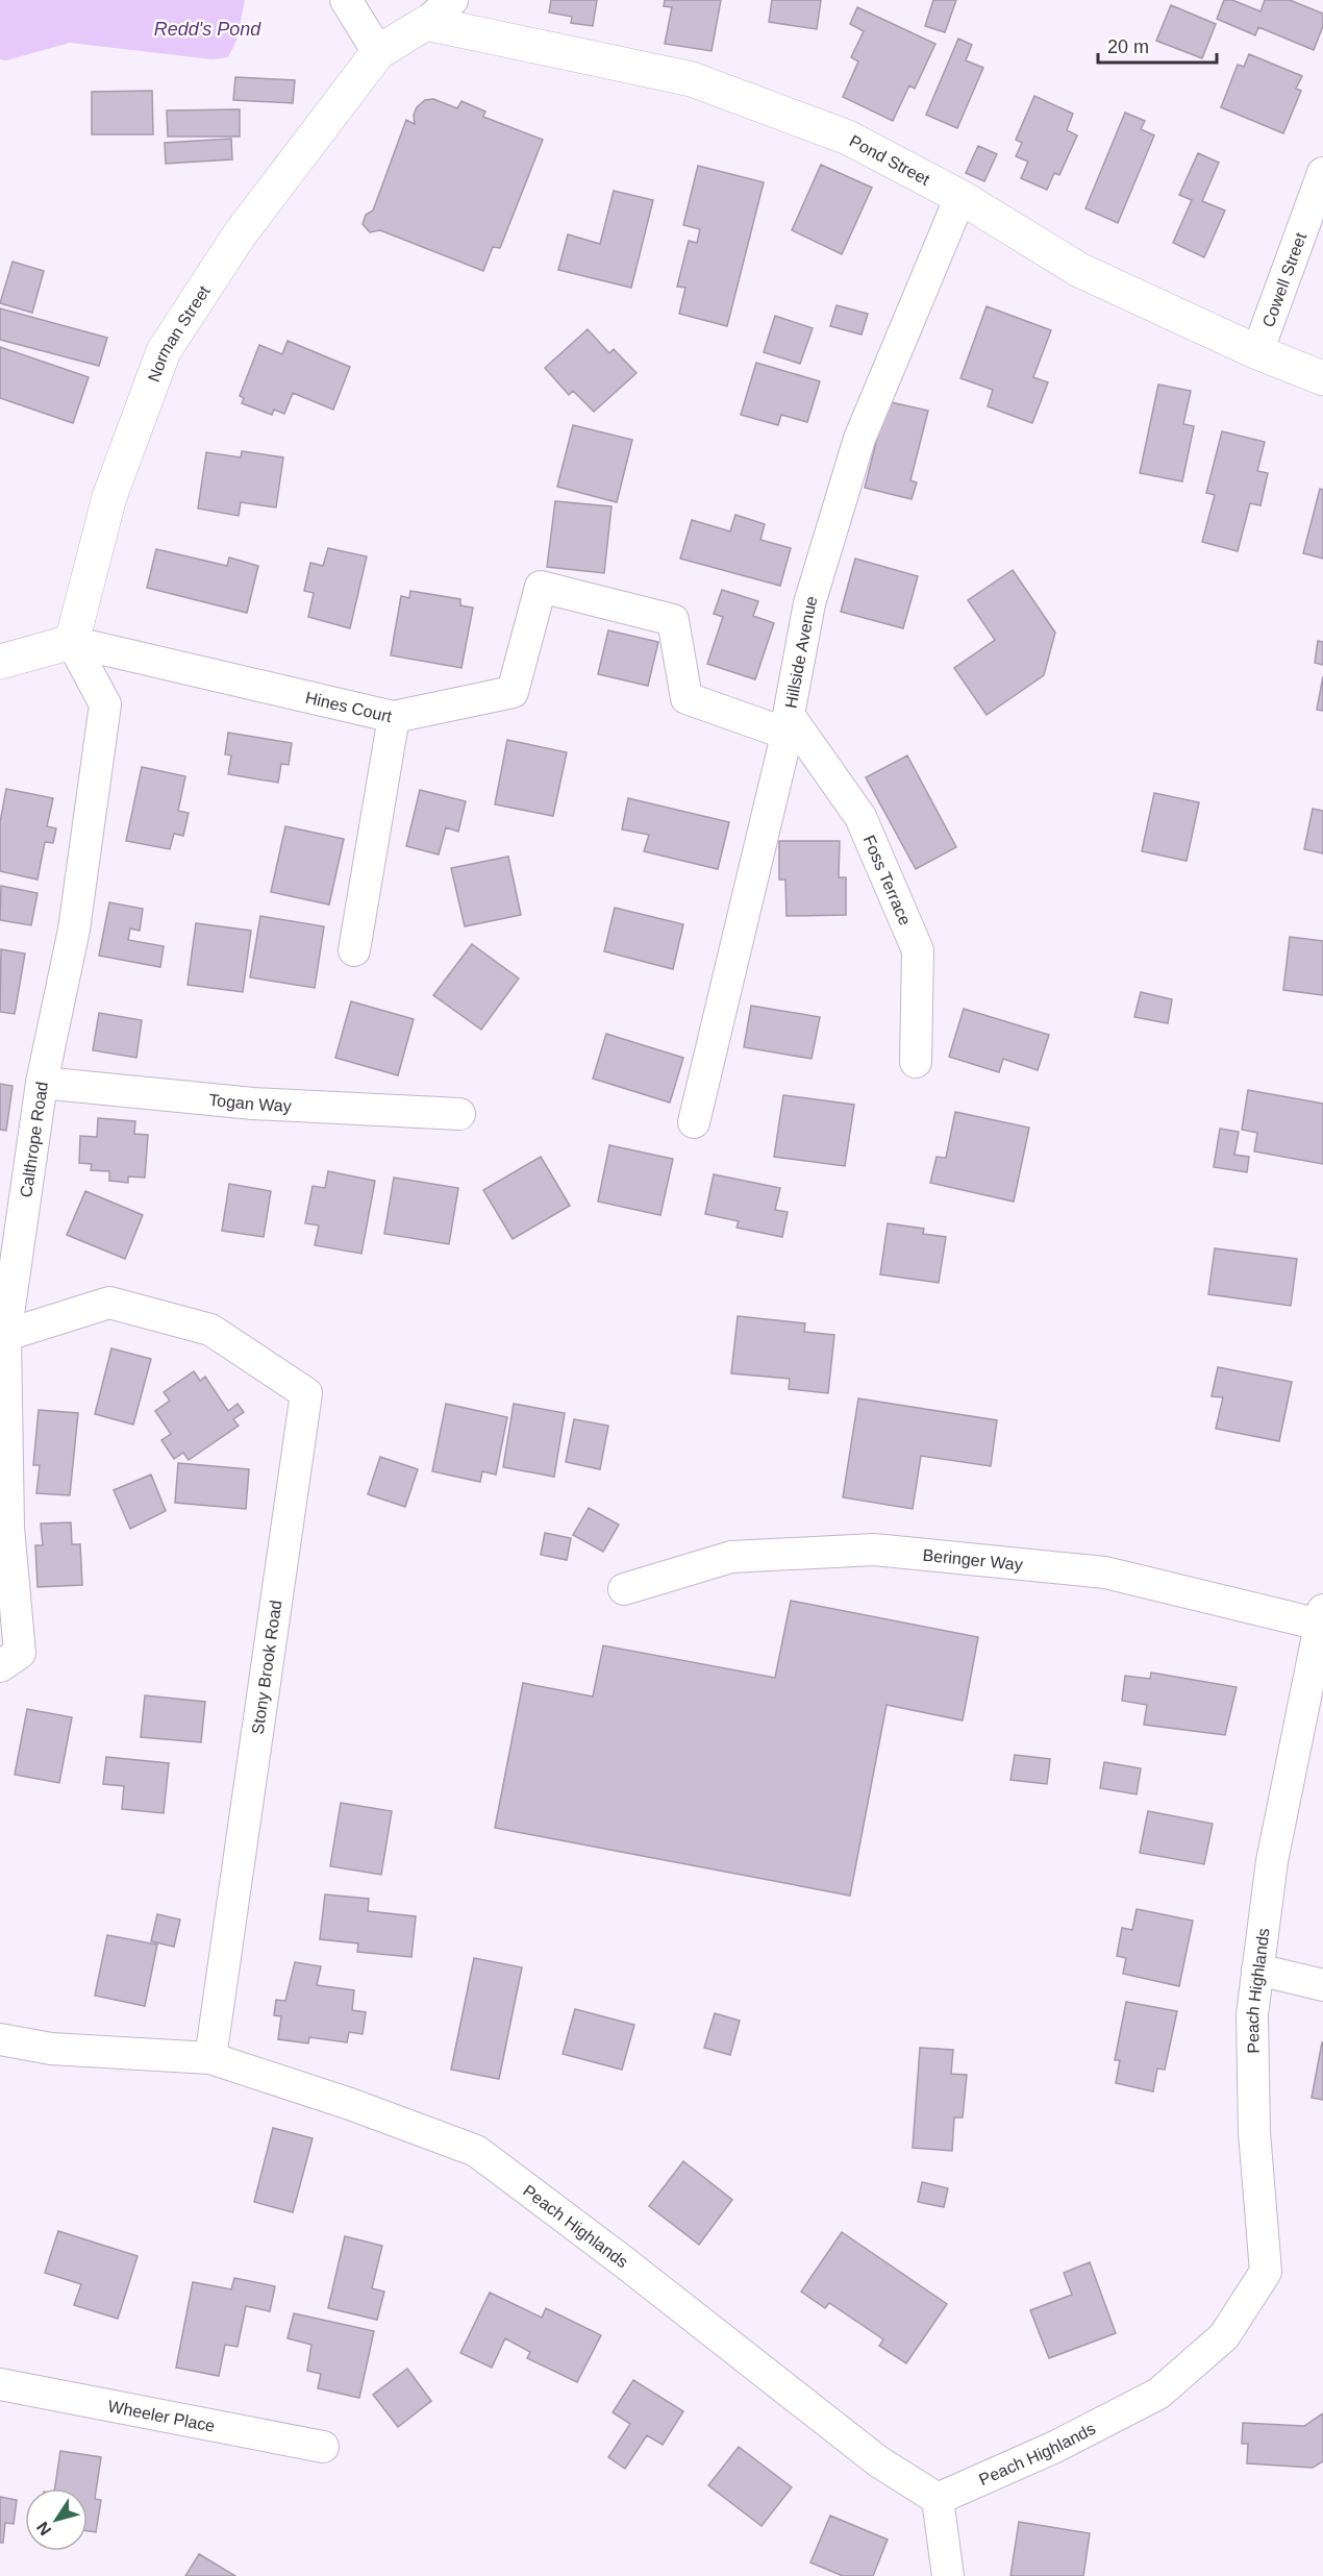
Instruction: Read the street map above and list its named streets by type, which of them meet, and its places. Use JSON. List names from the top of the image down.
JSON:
{
  "streets": {
    "street": [
      "Pond Street",
      "Cowell Street",
      "Norman Street",
      "Hillside Avenue",
      "Hines Court",
      "Foss Terrace",
      "Togan Way",
      "Calthrope Road",
      "Beringer Way",
      "Stony Brook Road",
      "Peach Highlands",
      "Wheeler Place"
    ]
  },
  "crossings": [
    ["Pond Street", "Cowell Street"],
    ["Pond Street", "Norman Street"],
    ["Pond Street", "Hillside Avenue"],
    ["Norman Street", "Hines Court"],
    ["Norman Street", "Calthrope Road"],
    ["Hillside Avenue", "Foss Terrace"],
    ["Hines Court", "Calthrope Road"],
    ["Togan Way", "Calthrope Road"],
    ["Calthrope Road", "Stony Brook Road"],
    ["Beringer Way", "Peach Highlands"],
    ["Stony Brook Road", "Peach Highlands"]
  ],
  "water": ["Redd's Pond"],
  "scale_bar": "20 m",
  "north": "bottom left"
}
